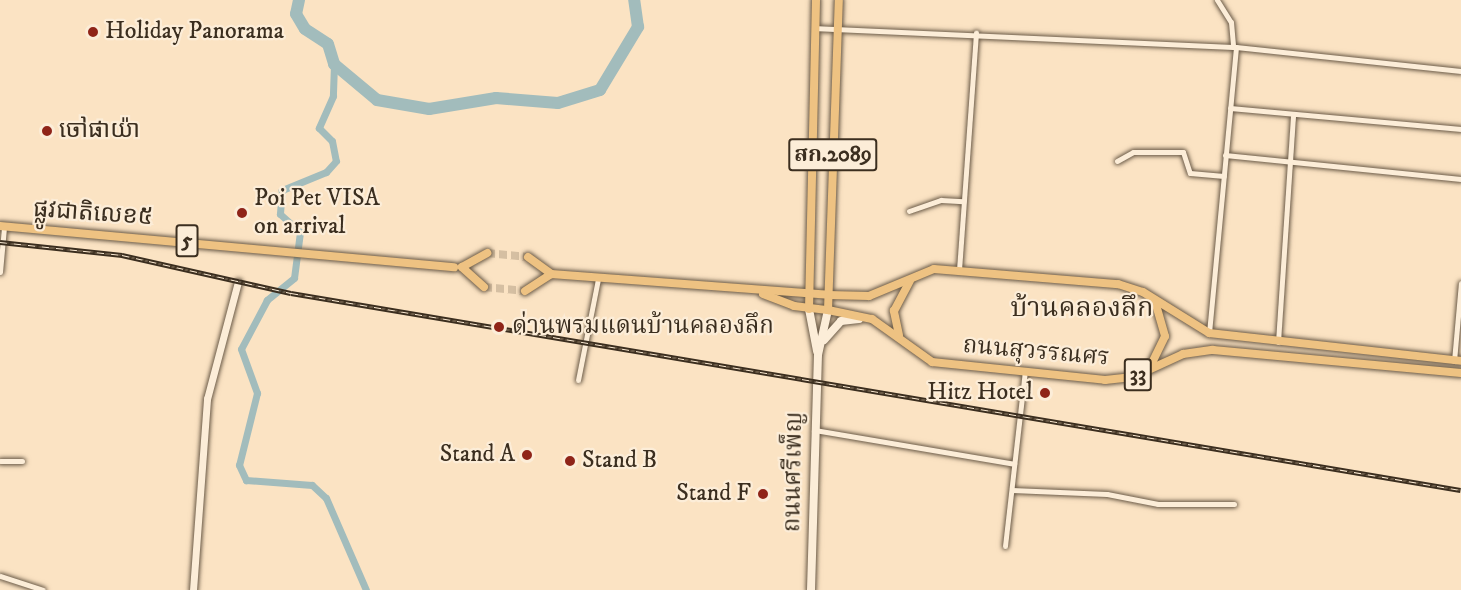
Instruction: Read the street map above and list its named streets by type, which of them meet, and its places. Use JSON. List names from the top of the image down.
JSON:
{
  "streets": {
    "main road": [
      "สก.2089",
      "ផ្លូវជាតិលេខ៥",
      "5",
      "ถนนสุวรรณศร",
      "33",
      "ถนนศรีเพ็ญ"
    ]
  },
  "crossings": [
    ["สก.2089", "ถนนสุวรรณศร"],
    ["สก.2089", "ถนนศรีเพ็ญ"],
    ["ถนนสุวรรณศร", "ถนนศรีเพ็ญ"]
  ],
  "districts": ["บ้านคลองลึก"],
  "places": [
    "Holiday Panorama",
    "ចៅផាយ៉ា",
    "Poi Pet VISA on arrival",
    "ด่านพรมแดนบ้านคลองลึก",
    "Hitz Hotel",
    "Stand A",
    "Stand B",
    "Stand F"
  ]
}
